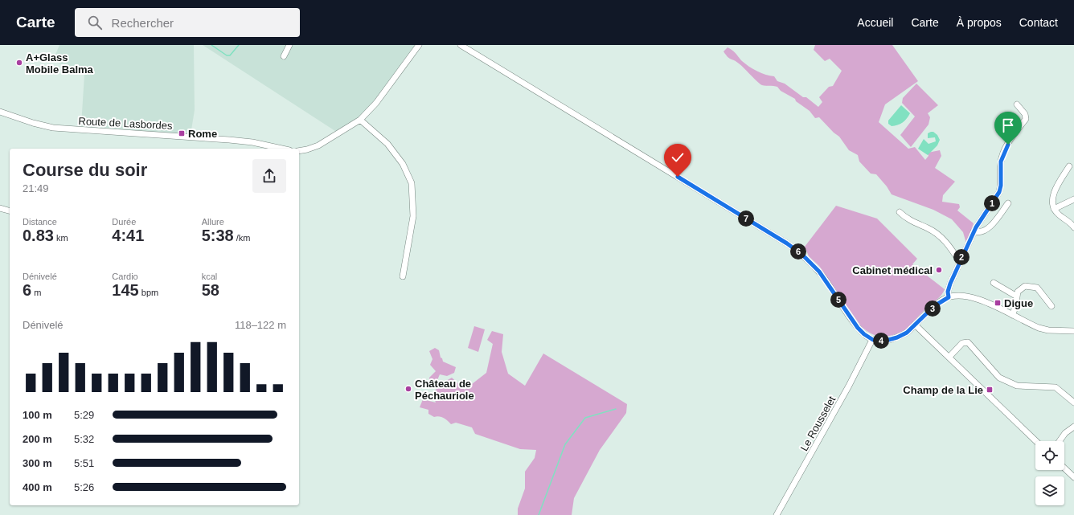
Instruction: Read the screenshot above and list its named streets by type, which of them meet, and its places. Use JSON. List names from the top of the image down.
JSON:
{
  "streets": {
    "street": ["Route de Lasbordes", "Le Rousselet"]
  },
  "places": {
    "other": ["A+Glass Mobile Balma", "Cabinet médical", "Château de Péchauriole"],
    "transit": ["Rome", "Digue", "Champ de la Lie"]
  },
  "page": {
    "header": "Carte",
    "search": "Rechercher",
    "nav": [
      "Accueil",
      "Carte",
      "À propos",
      "Contact"
    ],
    "heading": ["Course du soir", "21:49"],
    "pins": [
      "1",
      "7",
      "6",
      "2",
      "5",
      "3",
      "4"
    ],
    "stats": [
      ["Distance", "0.83 km"],
      ["Durée", "4:41"],
      ["Allure", "5:38 /km"],
      ["Dénivelé", "6 m"],
      ["Cardio", "145 bpm"],
      ["kcal", "58"]
    ],
    "chart": ["Dénivelé", "118–122 m"],
    "list": [
      {
        "name": "100 m",
        "note": "5:29"
      },
      {
        "name": "200 m",
        "note": "5:32"
      },
      {
        "name": "300 m",
        "note": "5:51"
      },
      {
        "name": "400 m",
        "note": "5:26"
      }
    ]
  }
}
